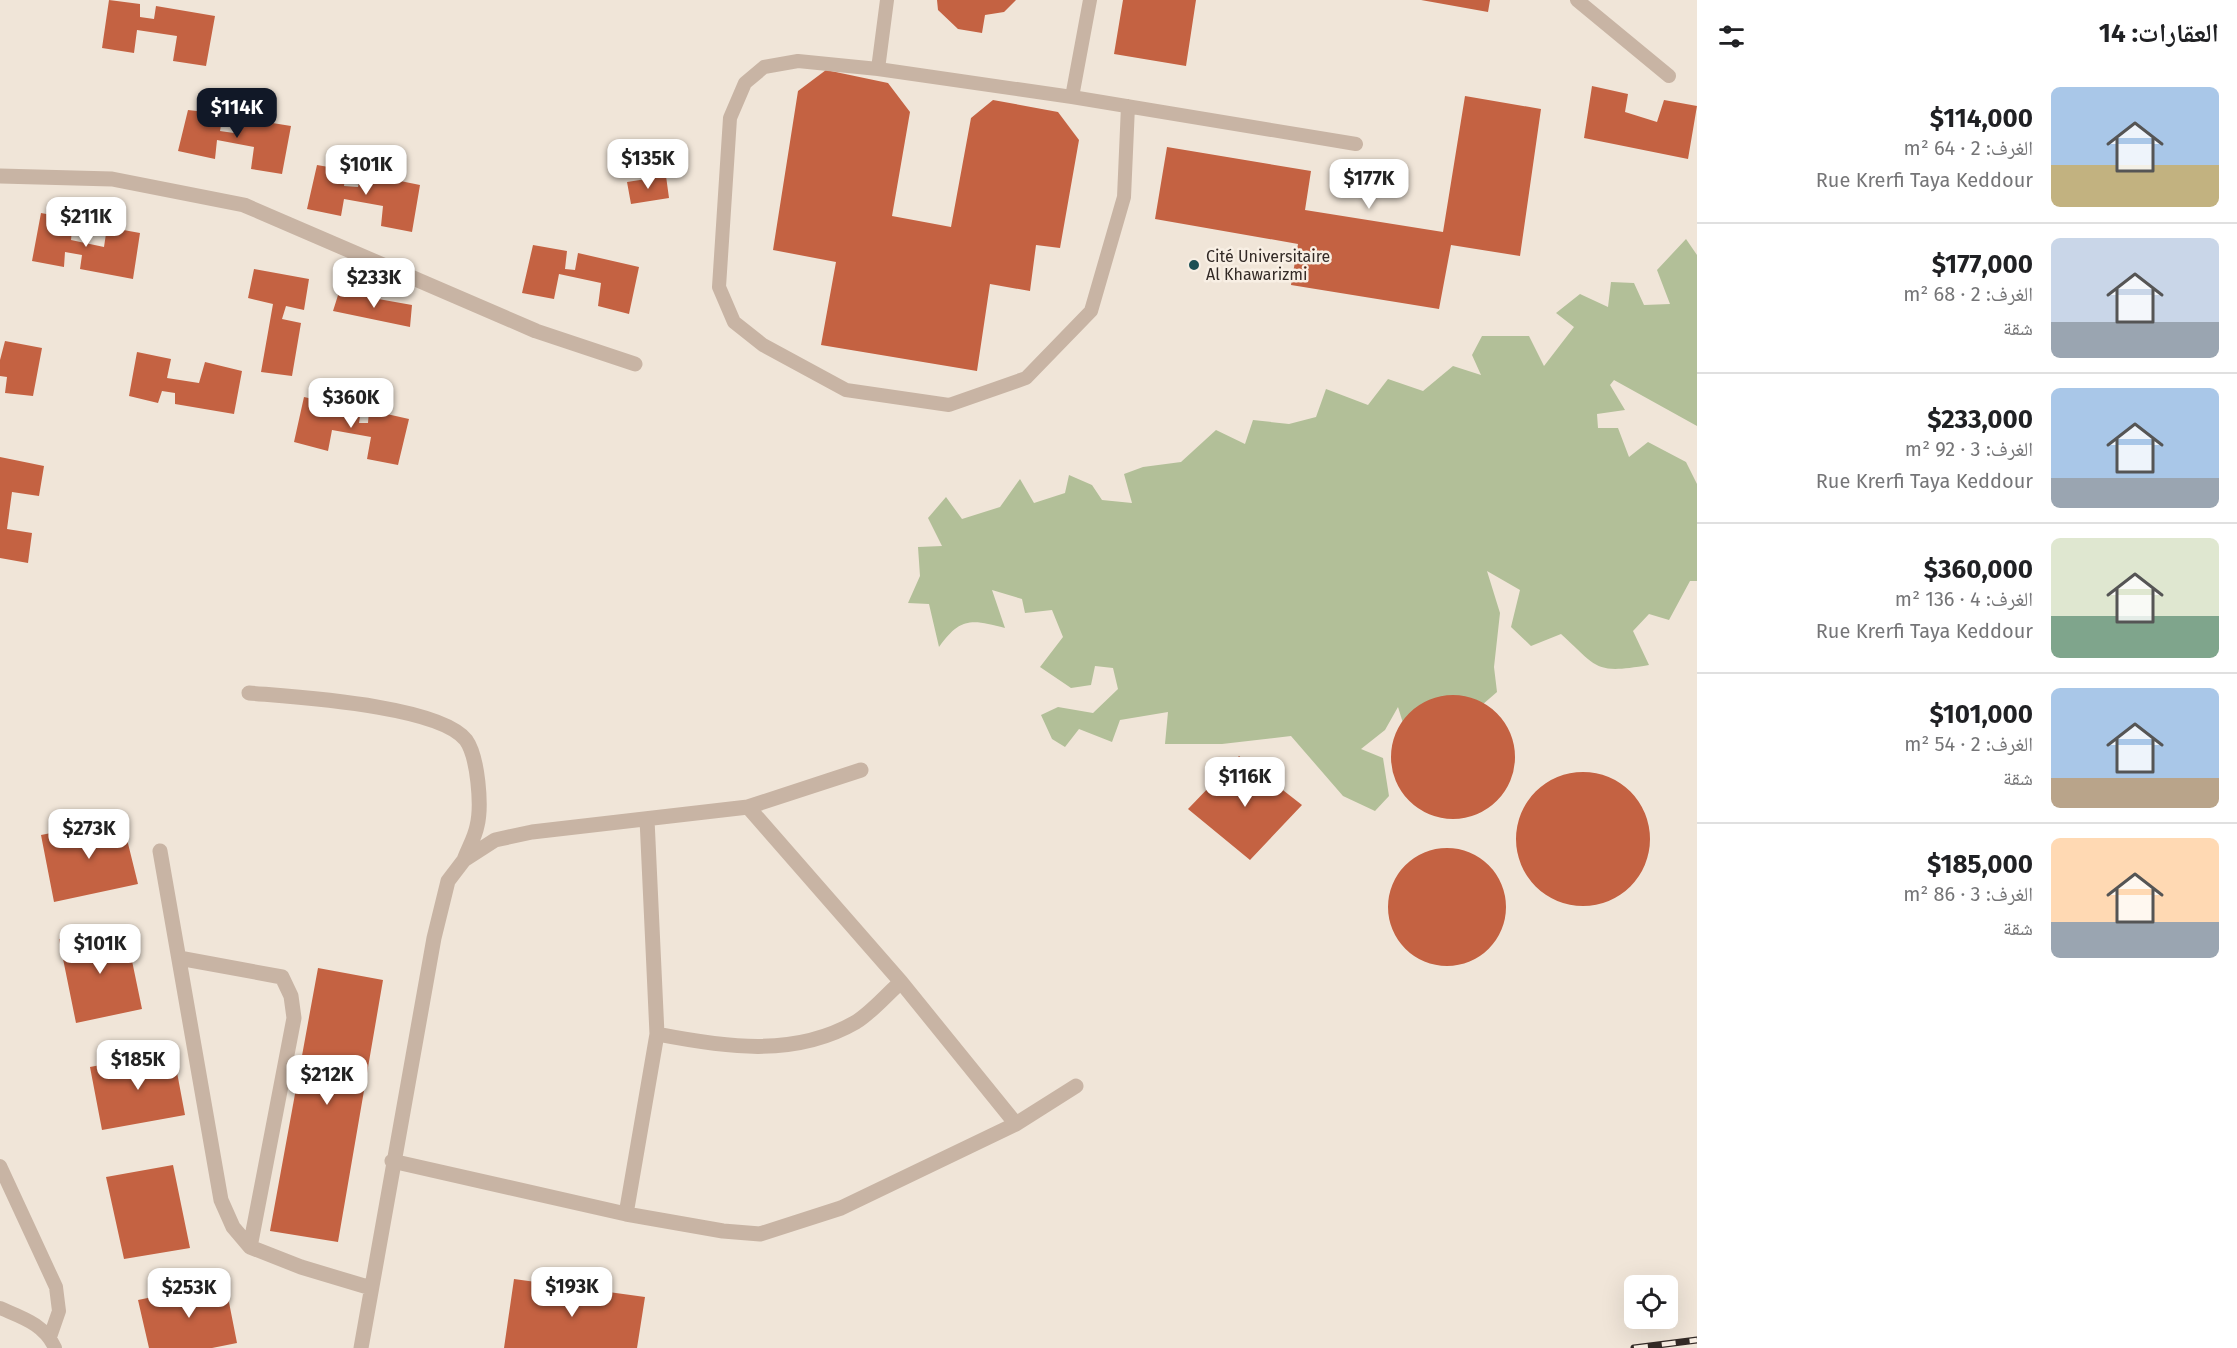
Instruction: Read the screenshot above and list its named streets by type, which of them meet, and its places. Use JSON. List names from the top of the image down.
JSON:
{
  "places": ["Cité Universitaire Al Khawarizmi"],
  "page": {
    "heading": "العقارات: 14",
    "list": [
      {
        "name": "$114,000",
        "note": "الغرف: 2 · 64 m² · Rue Krerfi Taya Keddour"
      },
      {
        "name": "$177,000",
        "note": "الغرف: 2 · 68 m² · شقة"
      },
      {
        "name": "$233,000",
        "note": "الغرف: 3 · 92 m² · Rue Krerfi Taya Keddour"
      },
      {
        "name": "$360,000",
        "note": "الغرف: 4 · 136 m² · Rue Krerfi Taya Keddour"
      },
      {
        "name": "$101,000",
        "note": "الغرف: 2 · 54 m² · شقة"
      },
      {
        "name": "$185,000",
        "note": "الغرف: 3 · 86 m² · شقة"
      }
    ],
    "price": [
      "$114K",
      "$135K",
      "$101K",
      "$177K",
      "$211K",
      "$233K",
      "$360K",
      "$116K",
      "$273K",
      "$101K",
      "$185K",
      "$212K",
      "$193K",
      "$253K"
    ]
  }
}
